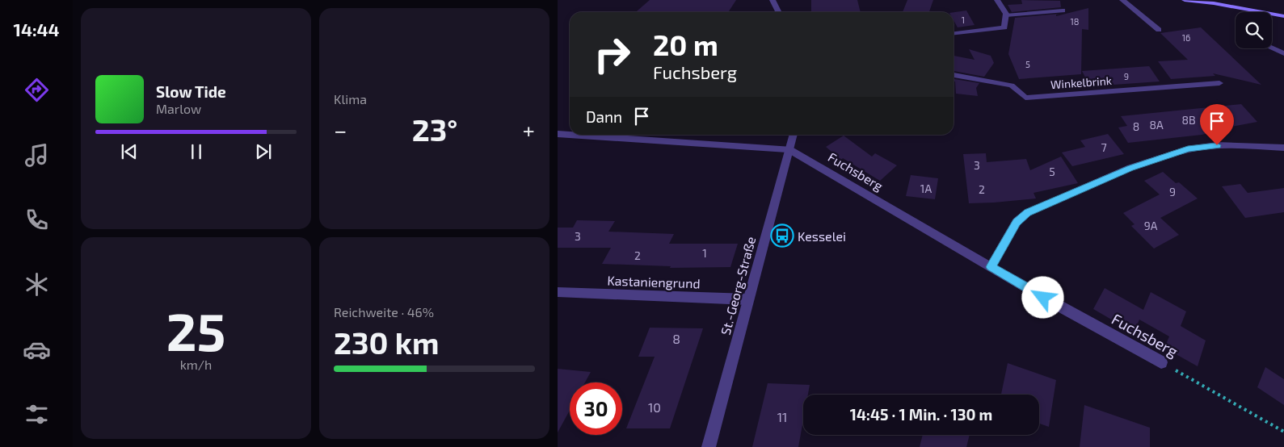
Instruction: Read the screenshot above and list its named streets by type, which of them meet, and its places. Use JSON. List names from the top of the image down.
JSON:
{
  "streets": {
    "street": [
      "Winkelbrink",
      "Fuchsberg",
      "Kastaniengrund",
      "St.-Georg-Straße"
    ]
  },
  "crossings": [
    ["Fuchsberg", "St.-Georg-Straße"],
    ["Kastaniengrund", "St.-Georg-Straße"]
  ],
  "places": {
    "bus stop": ["Kesselei"]
  },
  "house_numbers": [
    "1",
    "18",
    "16",
    "5",
    "9",
    "8B",
    "8A",
    "8",
    "7",
    "3",
    "5",
    "1A",
    "2",
    "9",
    "9A",
    "3",
    "1",
    "2",
    "8",
    "10",
    "11"
  ],
  "page": {
    "tabs": "14:44",
    "tile": [
      "Klima",
      ["25", "km/h"],
      ["Reichweite · 46%", "230 km"]
    ],
    "turn": ["20 m", "Fuchsberg"],
    "song": ["Slow Tide", "Marlow"],
    "then": "Dann",
    "heat": ["−", "23°", "+"],
    "limit": "30",
    "trip": "14:45 · 1 Min. · 130 m"
  }
}
